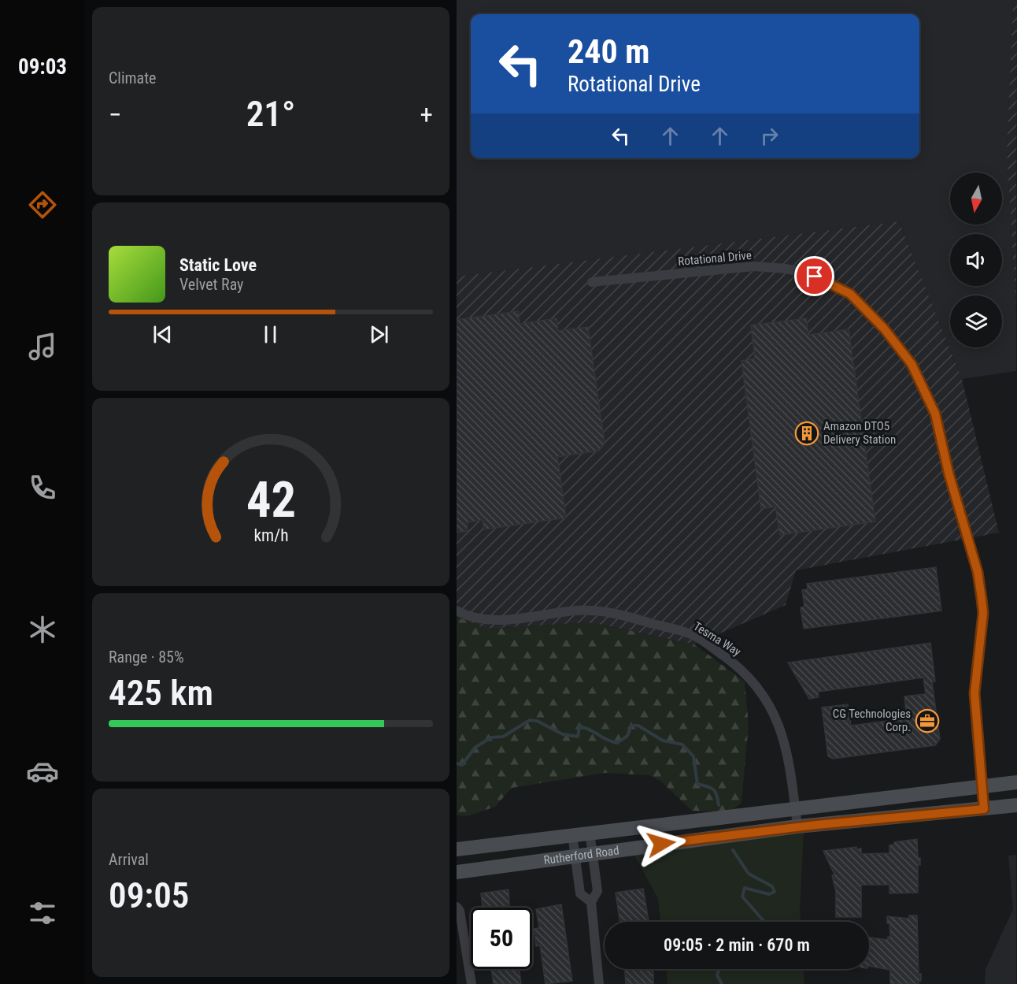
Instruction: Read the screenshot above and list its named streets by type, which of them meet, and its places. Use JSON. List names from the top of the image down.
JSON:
{
  "streets": {
    "main road": ["Rutherford Road"],
    "street": ["Rotational Drive", "Tesma Way"]
  },
  "crossings": [
    ["Rotational Drive", "Rutherford Road"],
    ["Tesma Way", "Rutherford Road"]
  ],
  "places": {
    "building": ["Amazon DTO5 Delivery Station"],
    "office": ["CG Technologies Corp."]
  },
  "north": "bottom",
  "page": {
    "tabs": "09:03",
    "tile": [
      "Climate",
      ["Range · 85%", "425 km"],
      ["Arrival", "09:05"]
    ],
    "turn": ["240 m", "Rotational Drive"],
    "heat": ["−", "21°", "+"],
    "song": ["Static Love", "Velvet Ray"],
    "limit": "50",
    "trip": "09:05 · 2 min · 670 m",
    "gauge": ["42", "km/h"]
  }
}
